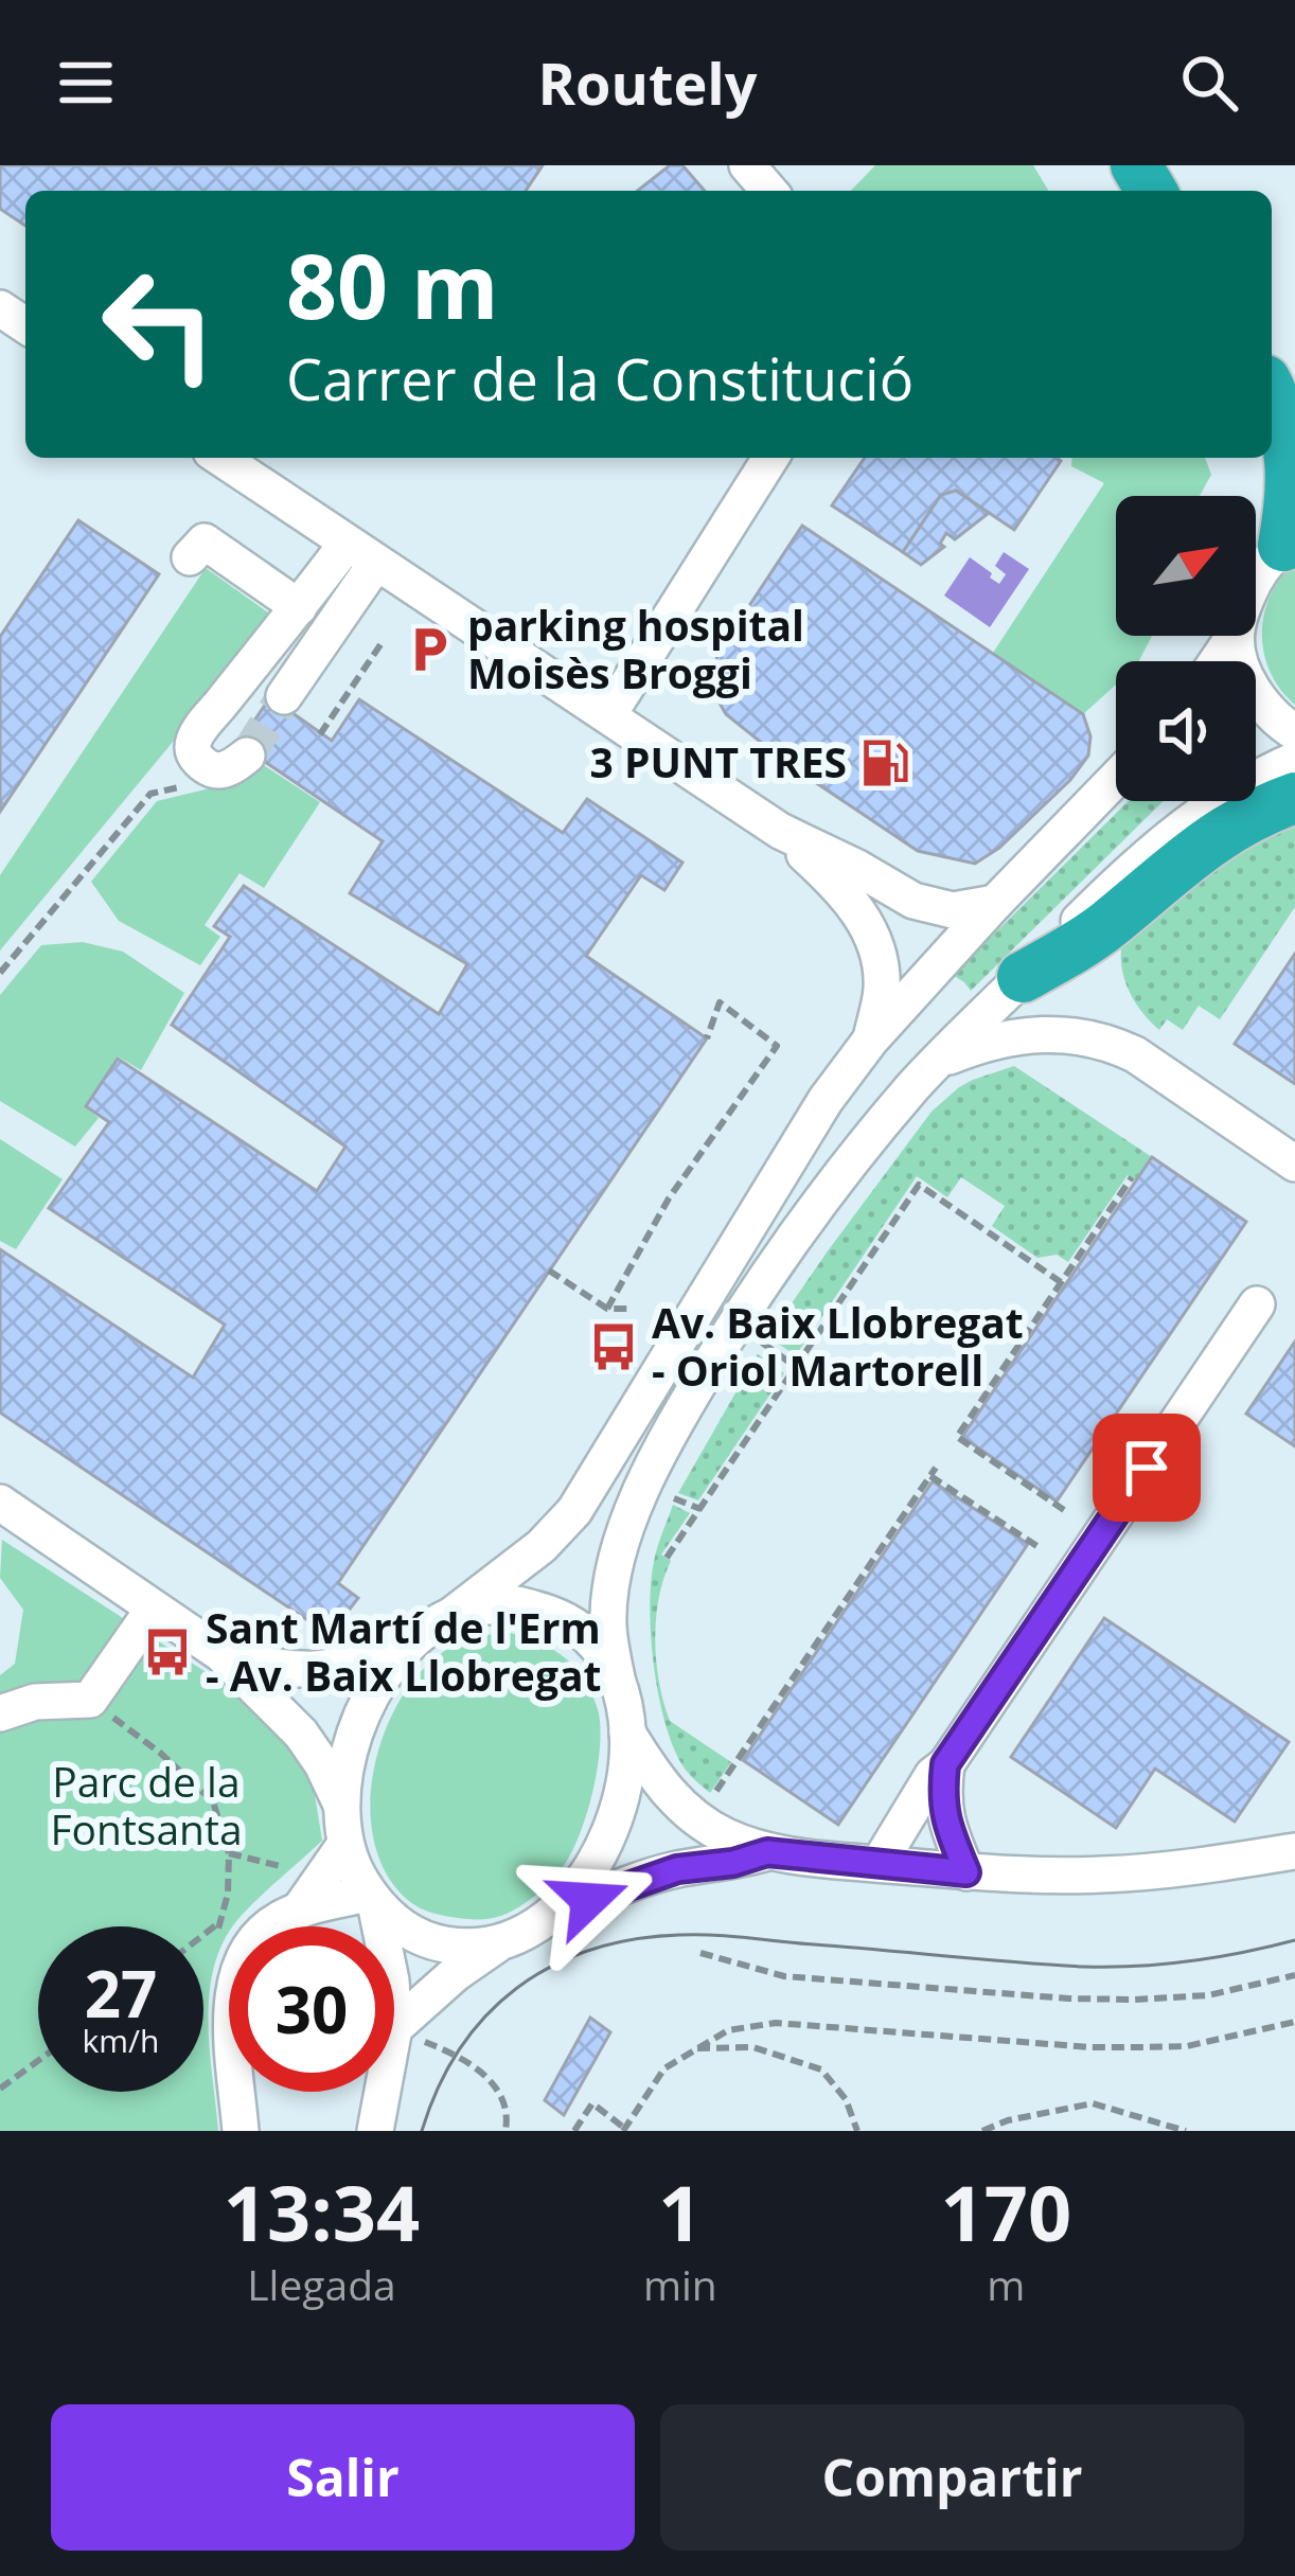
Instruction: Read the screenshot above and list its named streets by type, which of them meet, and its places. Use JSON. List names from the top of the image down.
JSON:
{
  "parks": ["Parc de la Fontsanta"],
  "places": {
    "parking": ["parking hospital Moisès Broggi"],
    "fuel station": ["3 PUNT TRES"],
    "bus stop": ["Av. Baix Llobregat - Oriol Martorell", "Sant Martí de l'Erm - Av. Baix Llobregat"]
  },
  "north": "top right",
  "page": {
    "header": "Routely",
    "turn": ["80 m", "Carrer de la Constitució"],
    "speed": "27 km/h",
    "limit": "30",
    "eta": [
      "13:34",
      "Llegada",
      "1",
      "min",
      "170",
      "m"
    ],
    "buttons": ["Salir", "Compartir"]
  }
}
